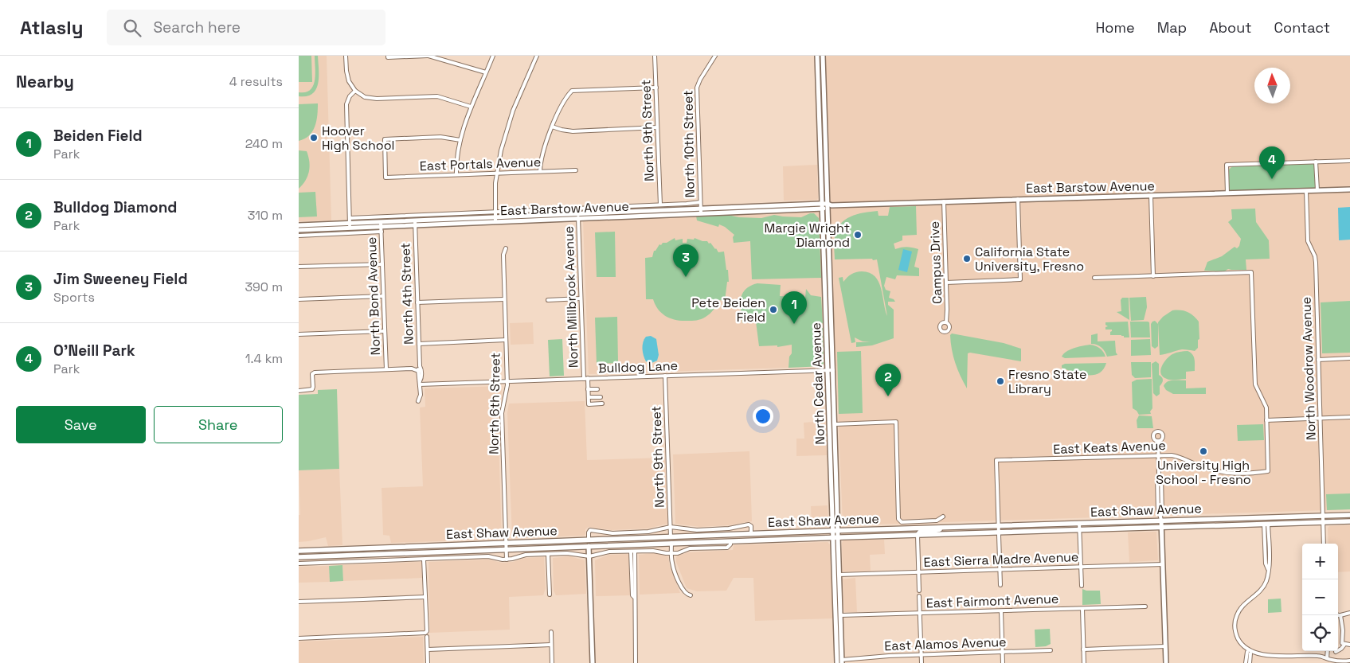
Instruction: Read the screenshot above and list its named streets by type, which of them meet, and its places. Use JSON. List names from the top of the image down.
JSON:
{
  "streets": {
    "main road": ["East Barstow Avenue", "North Cedar Avenue", "East Shaw Avenue"],
    "street": [
      "North 9th Street",
      "North 10th Street",
      "East Portals Avenue",
      "Campus Drive",
      "North 4th Street",
      "North Bond Avenue",
      "North Millbrook Avenue",
      "Bulldog Lane",
      "North Woodrow Avenue",
      "North 6th Street",
      "East Keats Avenue",
      "East Sierra Madre Avenue",
      "East Fairmont Avenue",
      "East Alamos Avenue"
    ]
  },
  "crossings": [
    ["North 9th Street", "Bulldog Lane"],
    ["North 9th Street", "East Shaw Avenue"],
    ["North 10th Street", "East Barstow Avenue"],
    ["East Barstow Avenue", "Campus Drive"],
    ["East Barstow Avenue", "North 4th Street"],
    ["East Barstow Avenue", "North Bond Avenue"],
    ["East Barstow Avenue", "North Millbrook Avenue"],
    ["East Barstow Avenue", "North Woodrow Avenue"],
    ["East Barstow Avenue", "North Cedar Avenue"],
    ["North 4th Street", "Bulldog Lane"],
    ["North Millbrook Avenue", "Bulldog Lane"],
    ["Bulldog Lane", "North Cedar Avenue"],
    ["Bulldog Lane", "North 6th Street"],
    ["North Woodrow Avenue", "East Shaw Avenue"],
    ["North Cedar Avenue", "East Shaw Avenue"],
    ["North Cedar Avenue", "East Sierra Madre Avenue"],
    ["North Cedar Avenue", "East Fairmont Avenue"],
    ["North Cedar Avenue", "East Alamos Avenue"],
    ["North 6th Street", "East Shaw Avenue"],
    ["East Keats Avenue", "East Shaw Avenue"]
  ],
  "places": [
    "Hoover High School",
    "Margie Wright Diamond",
    "California State University, Fresno",
    "Pete Beiden Field",
    "Fresno State Library",
    "University High School - Fresno"
  ],
  "north": "top",
  "page": {
    "header": "Atlasly",
    "search": "Search here",
    "nav": [
      "Home",
      "Map",
      "About",
      "Contact"
    ],
    "heading": ["Nearby", "4 results"],
    "list": [
      {
        "mark": "1",
        "name": "Beiden Field",
        "note": "Park",
        "value": "240 m"
      },
      {
        "mark": "2",
        "name": "Bulldog Diamond",
        "note": "Park",
        "value": "310 m"
      },
      {
        "mark": "3",
        "name": "Jim Sweeney Field",
        "note": "Sports",
        "value": "390 m"
      },
      {
        "mark": "4",
        "name": "O'Neill Park",
        "note": "Park",
        "value": "1.4 km"
      }
    ],
    "pins": [
      "4",
      "3",
      "1",
      "2"
    ],
    "buttons": ["Save", "Share"],
    "map_buttons": ["+", "−"]
  }
}
